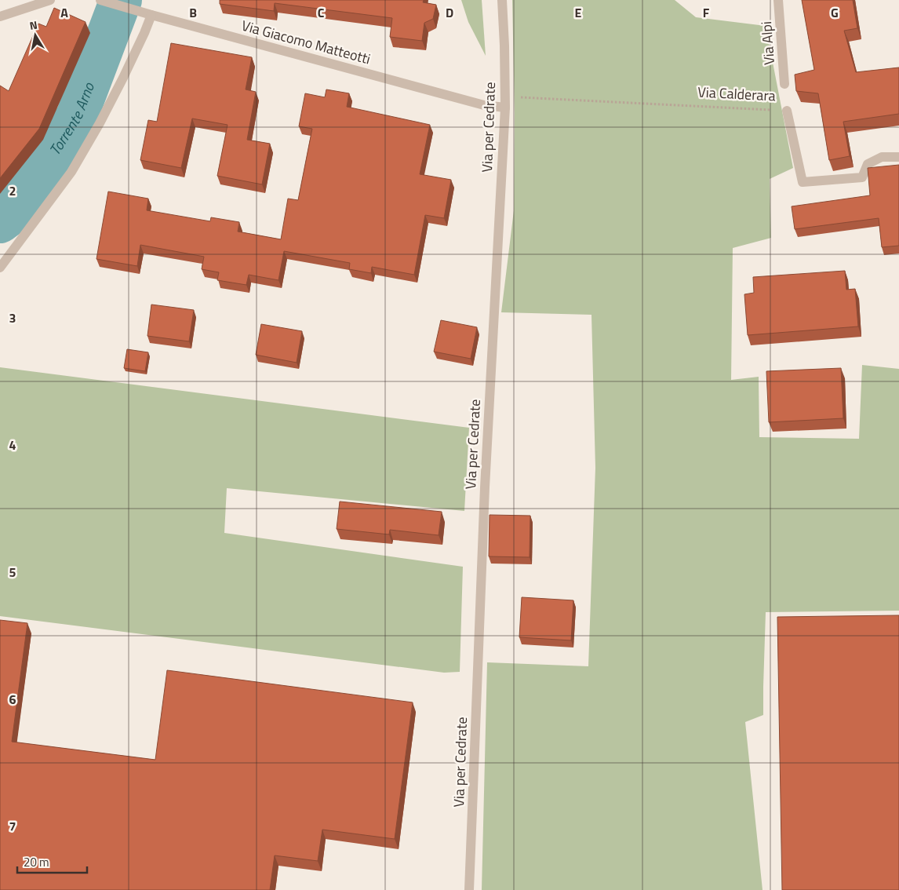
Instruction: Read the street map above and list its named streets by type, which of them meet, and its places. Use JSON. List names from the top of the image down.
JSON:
{
  "streets": {
    "street": [
      "Via Giacomo Matteotti",
      "Via Alpi",
      "Via Calderara",
      "Via per Cedrate"
    ]
  },
  "crossings": [
    ["Via Giacomo Matteotti", "Via per Cedrate"],
    ["Via Calderara", "Via per Cedrate"]
  ],
  "water": ["Torrente Arno"],
  "scale_bar": "20 m",
  "north": "top",
  "grid": {
    "columns": [
      "A",
      "B",
      "C",
      "D",
      "E",
      "F",
      "G"
    ],
    "rows": [
      "2",
      "3",
      "4",
      "5",
      "6",
      "7"
    ]
  }
}
